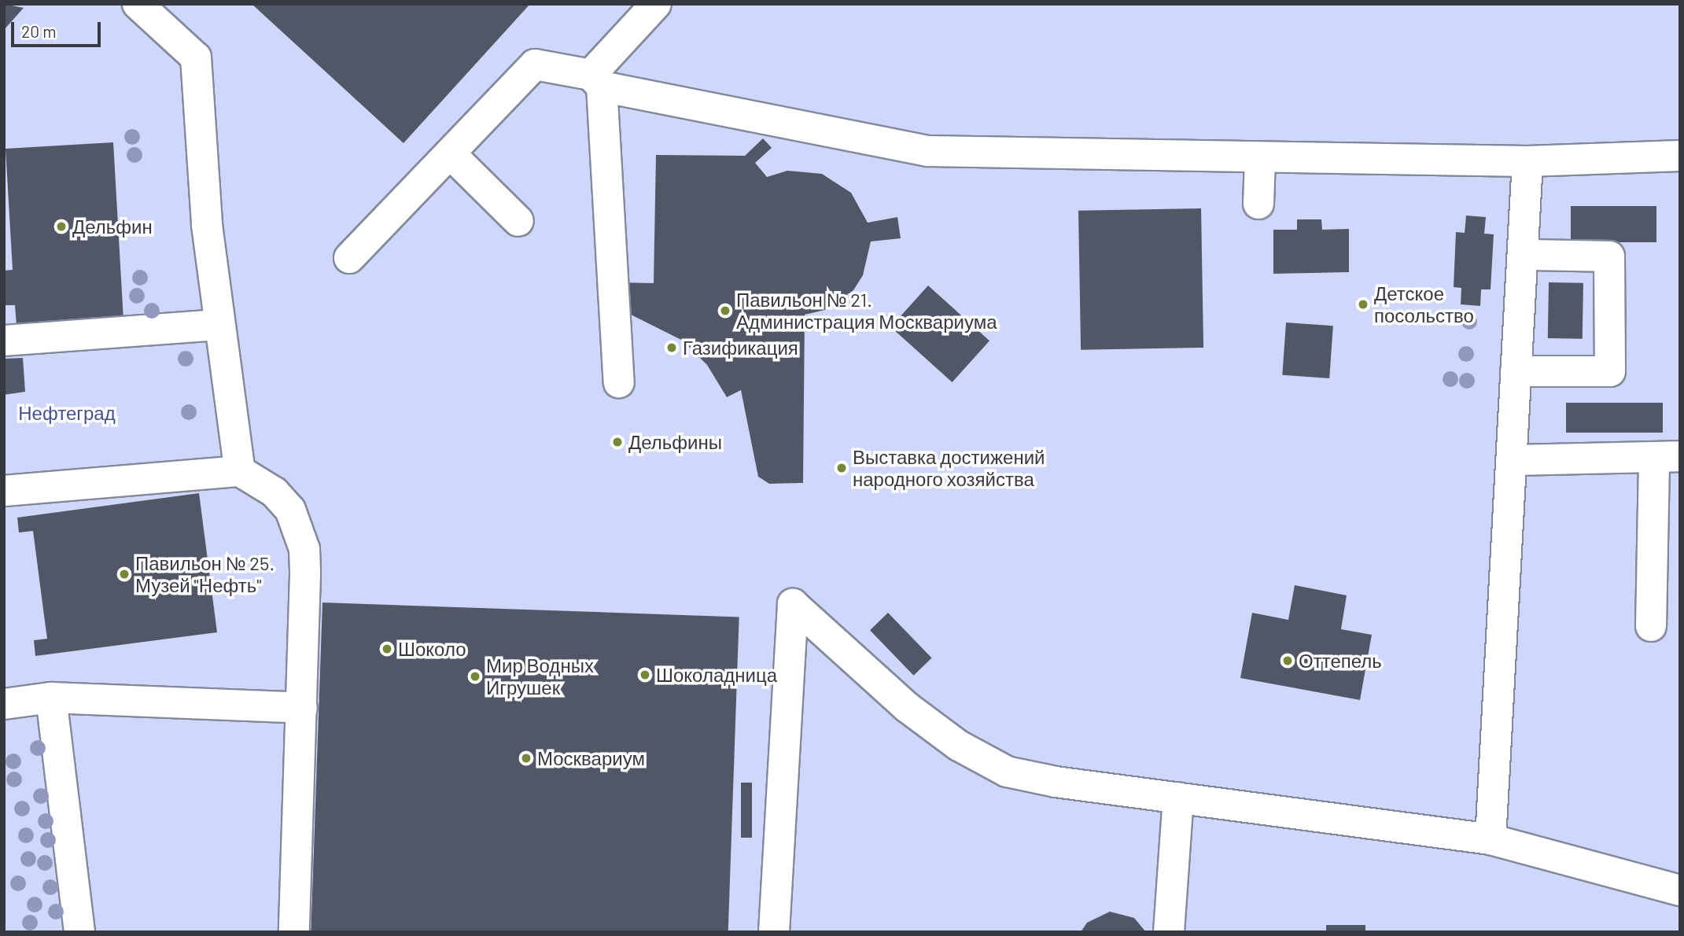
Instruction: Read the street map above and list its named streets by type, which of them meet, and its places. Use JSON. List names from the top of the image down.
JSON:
{
  "parks": ["Нефтеград"],
  "places": [
    "Дельфин",
    "Детское посольство",
    "Павильон № 21. Администрация Москвариума",
    "Газификация",
    "Дельфины",
    "Выставка достижений народного хозяйства",
    "Павильон № 25. Музей \"Нефть\"",
    "Шоколо",
    "Оттепель",
    "Шоколадница",
    "Мир Водных Игрушек",
    "Москвариум"
  ],
  "scale_bar": "20 m"
}
